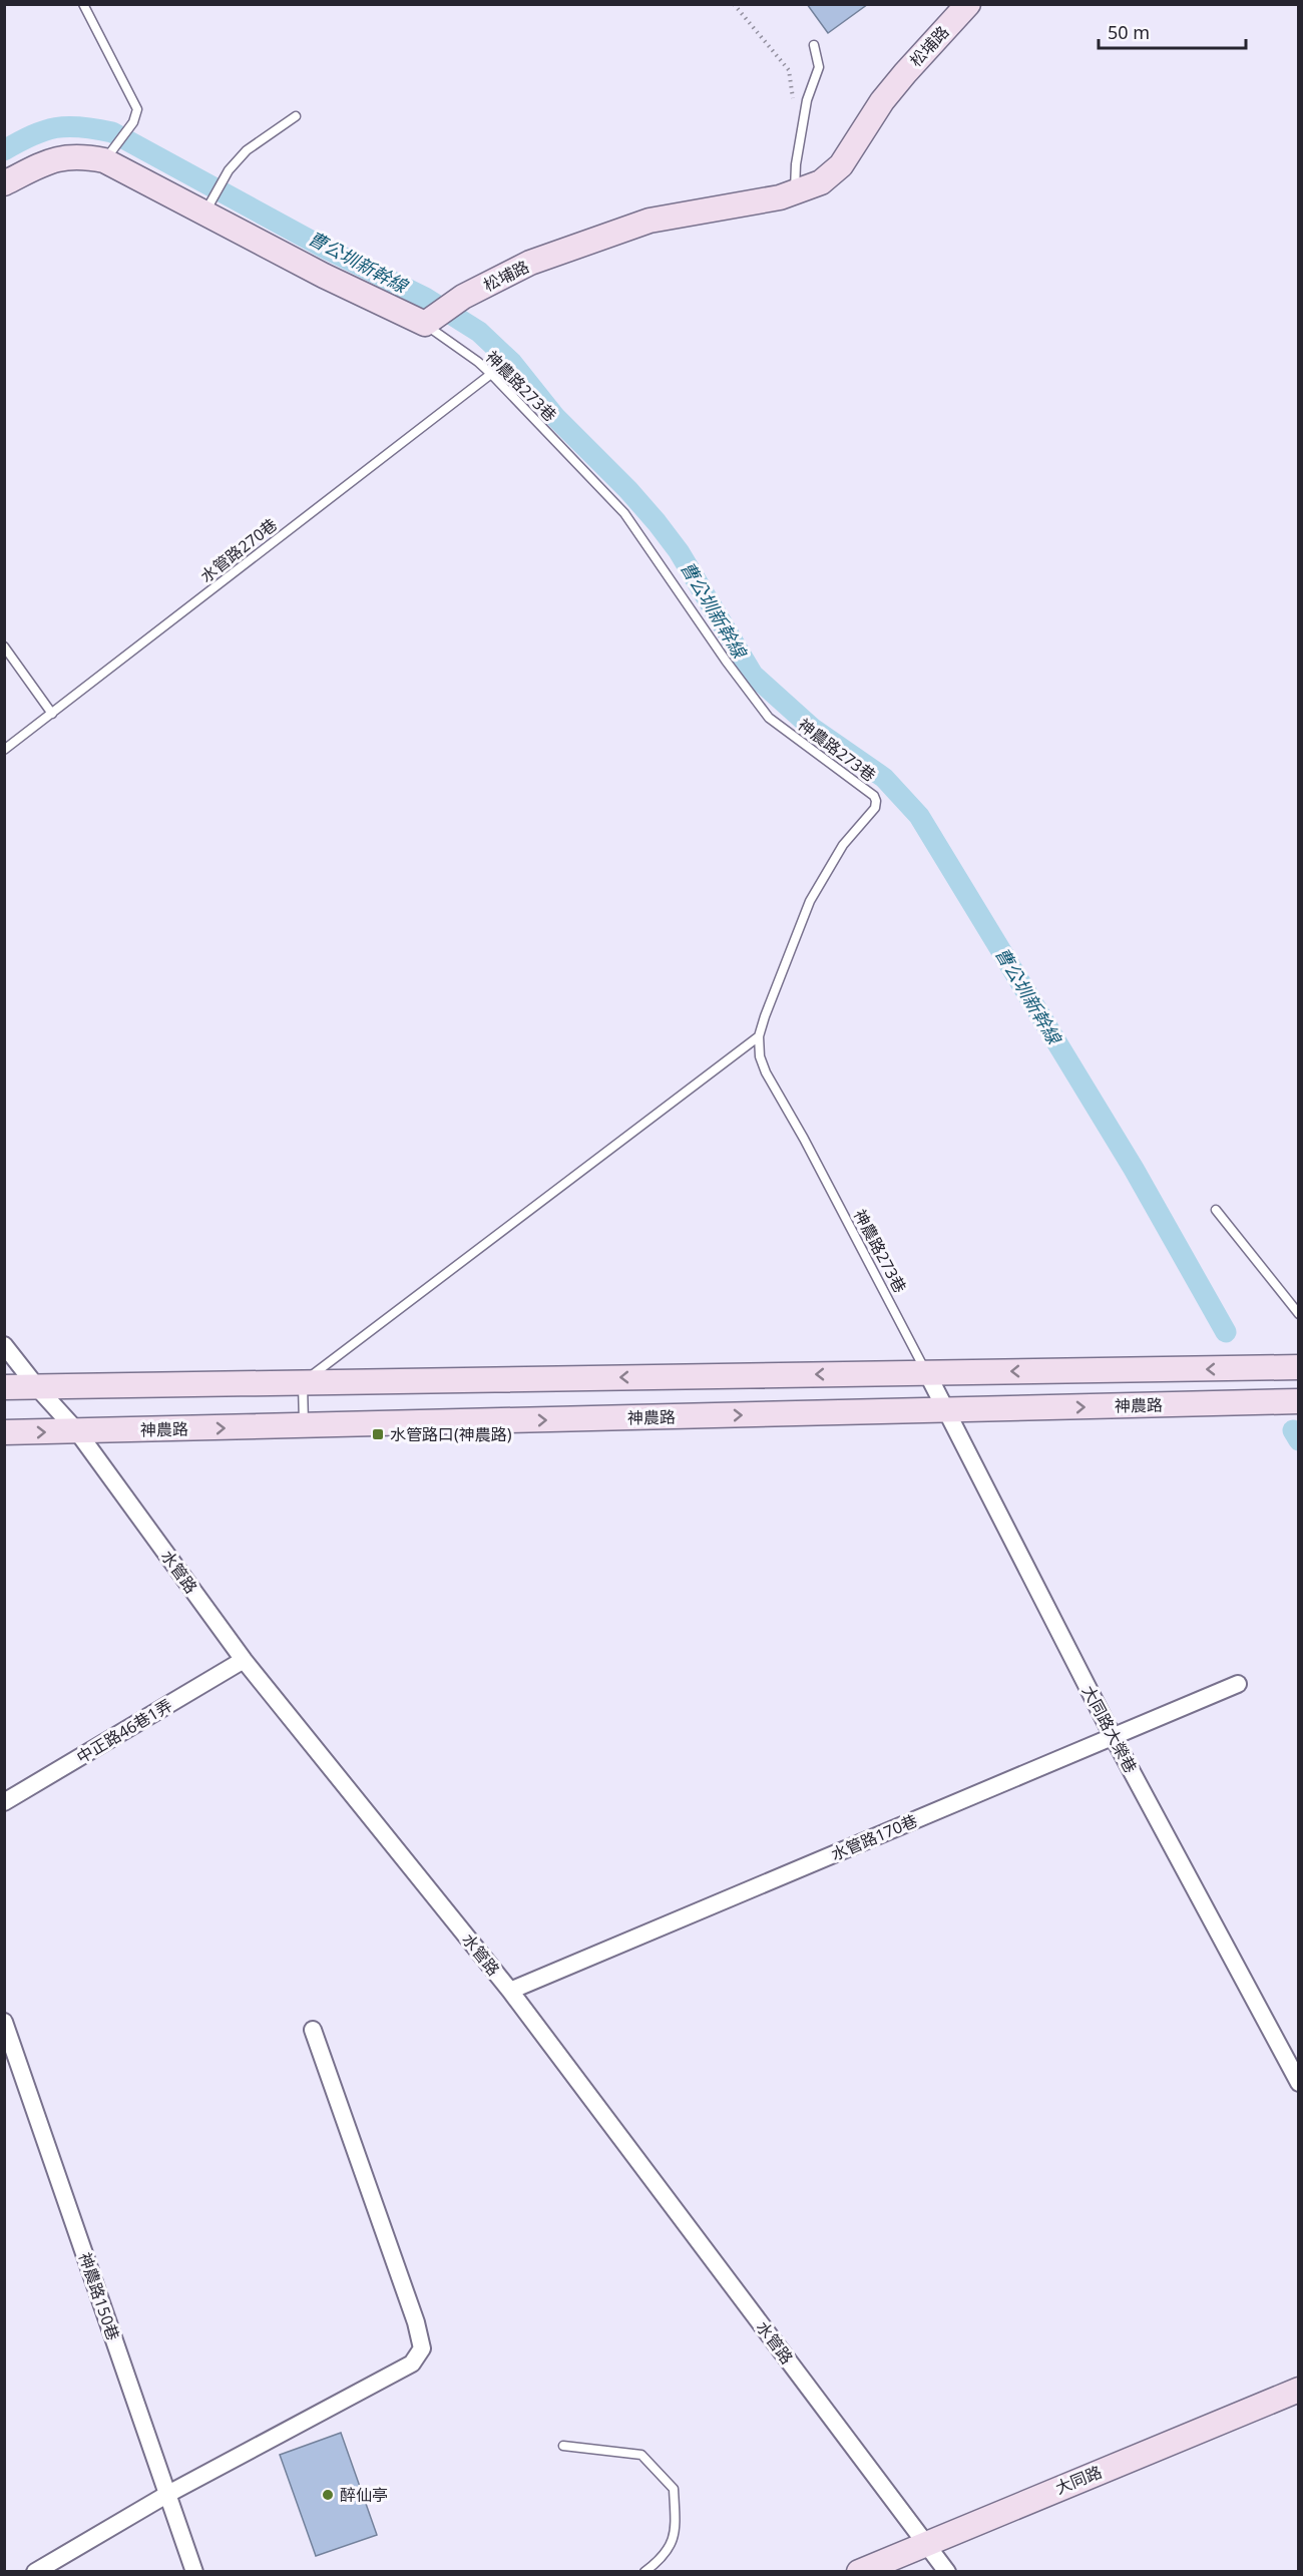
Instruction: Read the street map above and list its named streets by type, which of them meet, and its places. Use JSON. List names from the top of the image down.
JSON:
{
  "streets": {
    "street": [
      "松埔路",
      "神農路",
      "水管路",
      "大同路大榮巷",
      "中正路46巷1弄",
      "水管路170巷",
      "神農路150巷",
      "大同路"
    ],
    "lane": ["神農路273巷", "水管路270巷"]
  },
  "crossings": [
    ["松埔路", "神農路273巷"],
    ["神農路273巷", "水管路270巷"],
    ["神農路273巷", "大同路大榮巷"],
    ["神農路", "水管路"],
    ["神農路", "大同路大榮巷"],
    ["水管路", "中正路46巷1弄"],
    ["水管路", "水管路170巷"],
    ["水管路", "大同路"],
    ["大同路大榮巷", "水管路170巷"]
  ],
  "water": ["曹公圳新幹線"],
  "places": {
    "transit": ["水管路口(神農路)"],
    "other": ["醉仙亭"]
  },
  "scale_bar": "50 m"
}
